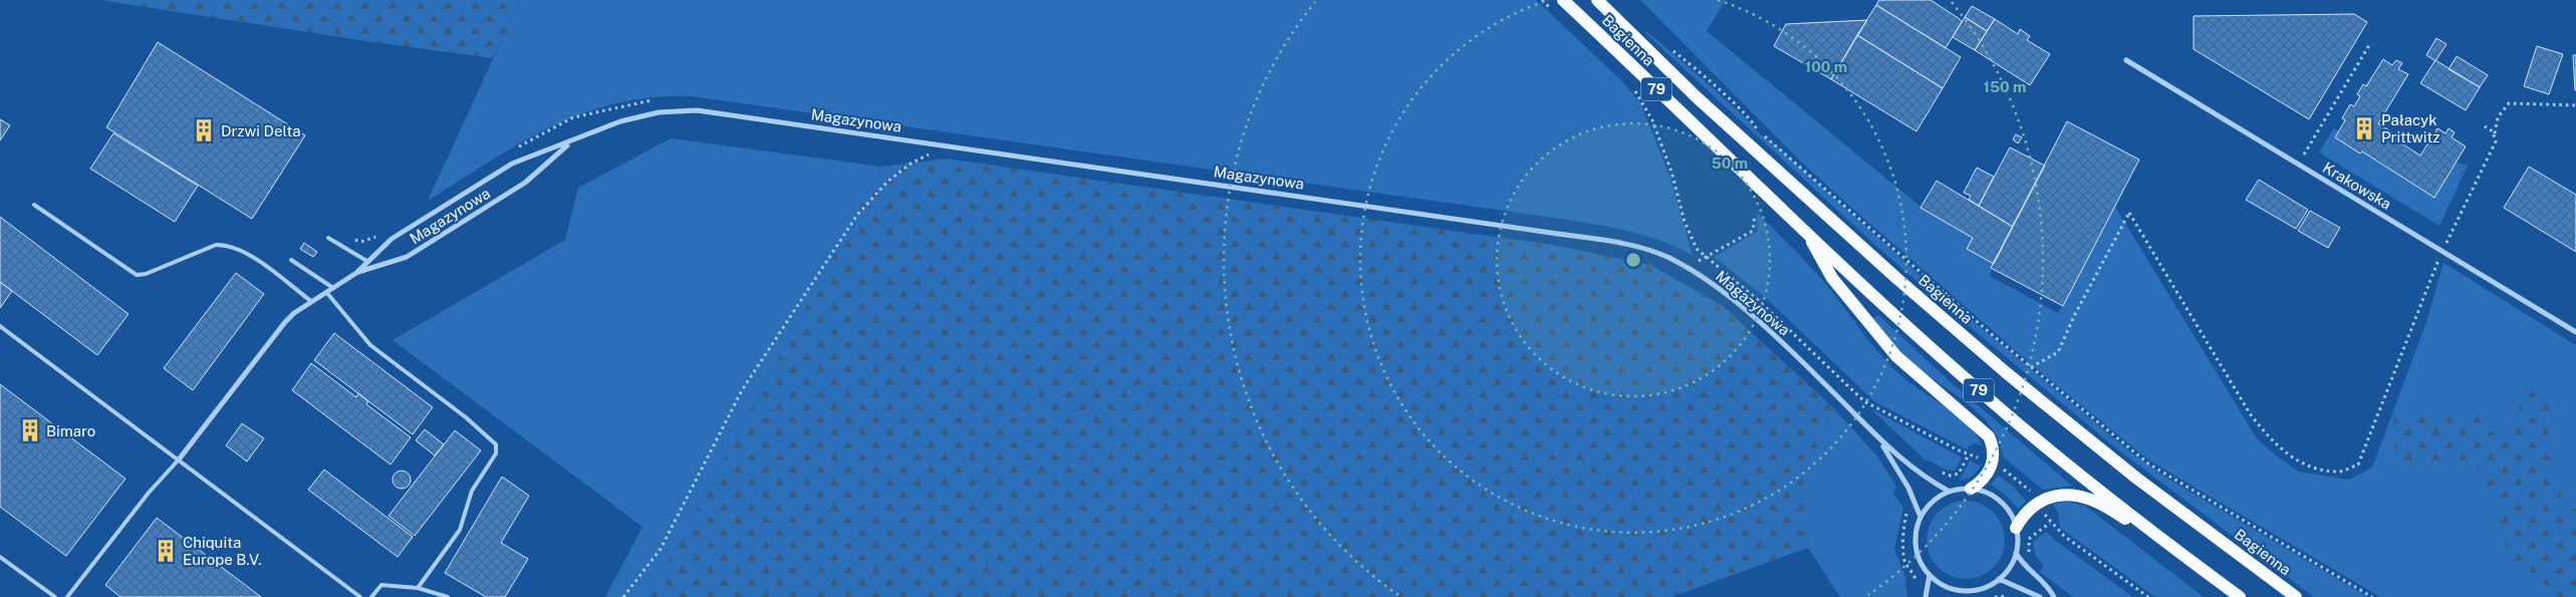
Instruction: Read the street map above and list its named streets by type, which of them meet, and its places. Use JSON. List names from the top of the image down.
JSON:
{
  "streets": {
    "main road": ["Bagienna", "79"],
    "street": ["Magazynowa", "Krakowska"]
  },
  "places": {
    "building": [
      "Pałacyk Prittwitz",
      "Drzwi Delta",
      "Bimaro",
      "Chiquita Europe B.V."
    ]
  },
  "rings": ["100 m", "150 m", "50 m"]
}
